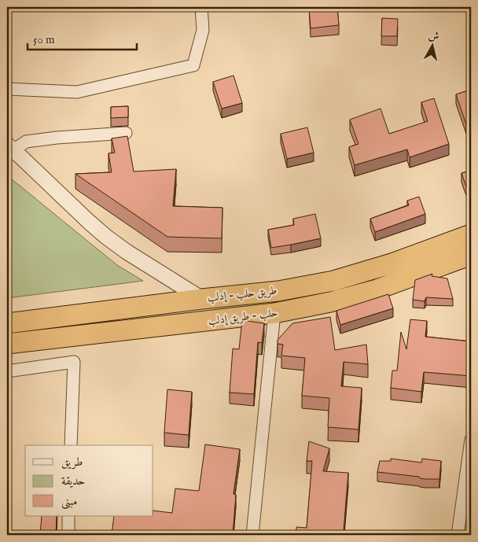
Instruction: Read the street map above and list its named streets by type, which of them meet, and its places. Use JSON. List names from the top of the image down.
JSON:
{
  "streets": {
    "highway": ["طريق حلب - إدلب", "حلب - طريق إدلب"]
  },
  "legend": ["طريق", "حديقة", "مبنى"],
  "scale_bar": "50 m",
  "north": "top"
}
